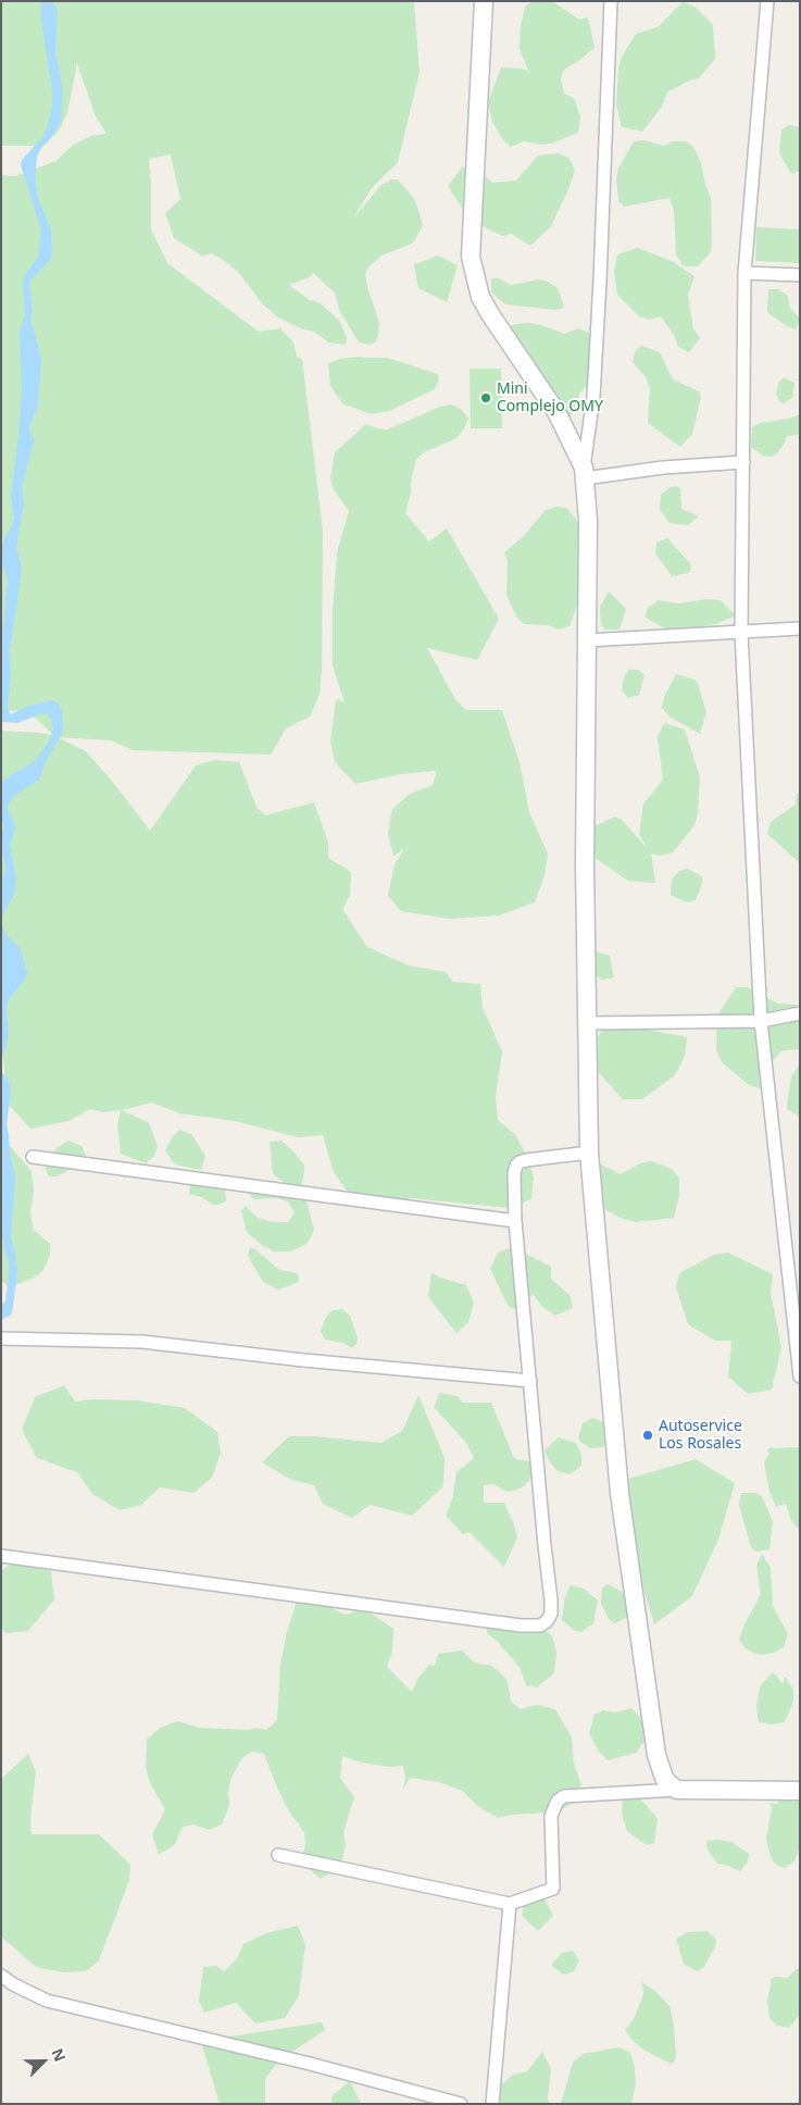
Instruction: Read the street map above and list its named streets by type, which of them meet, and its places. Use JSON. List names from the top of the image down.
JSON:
{
  "places": ["Mini Complejo OMY", "Autoservice Los Rosales"],
  "north": "top right"
}
